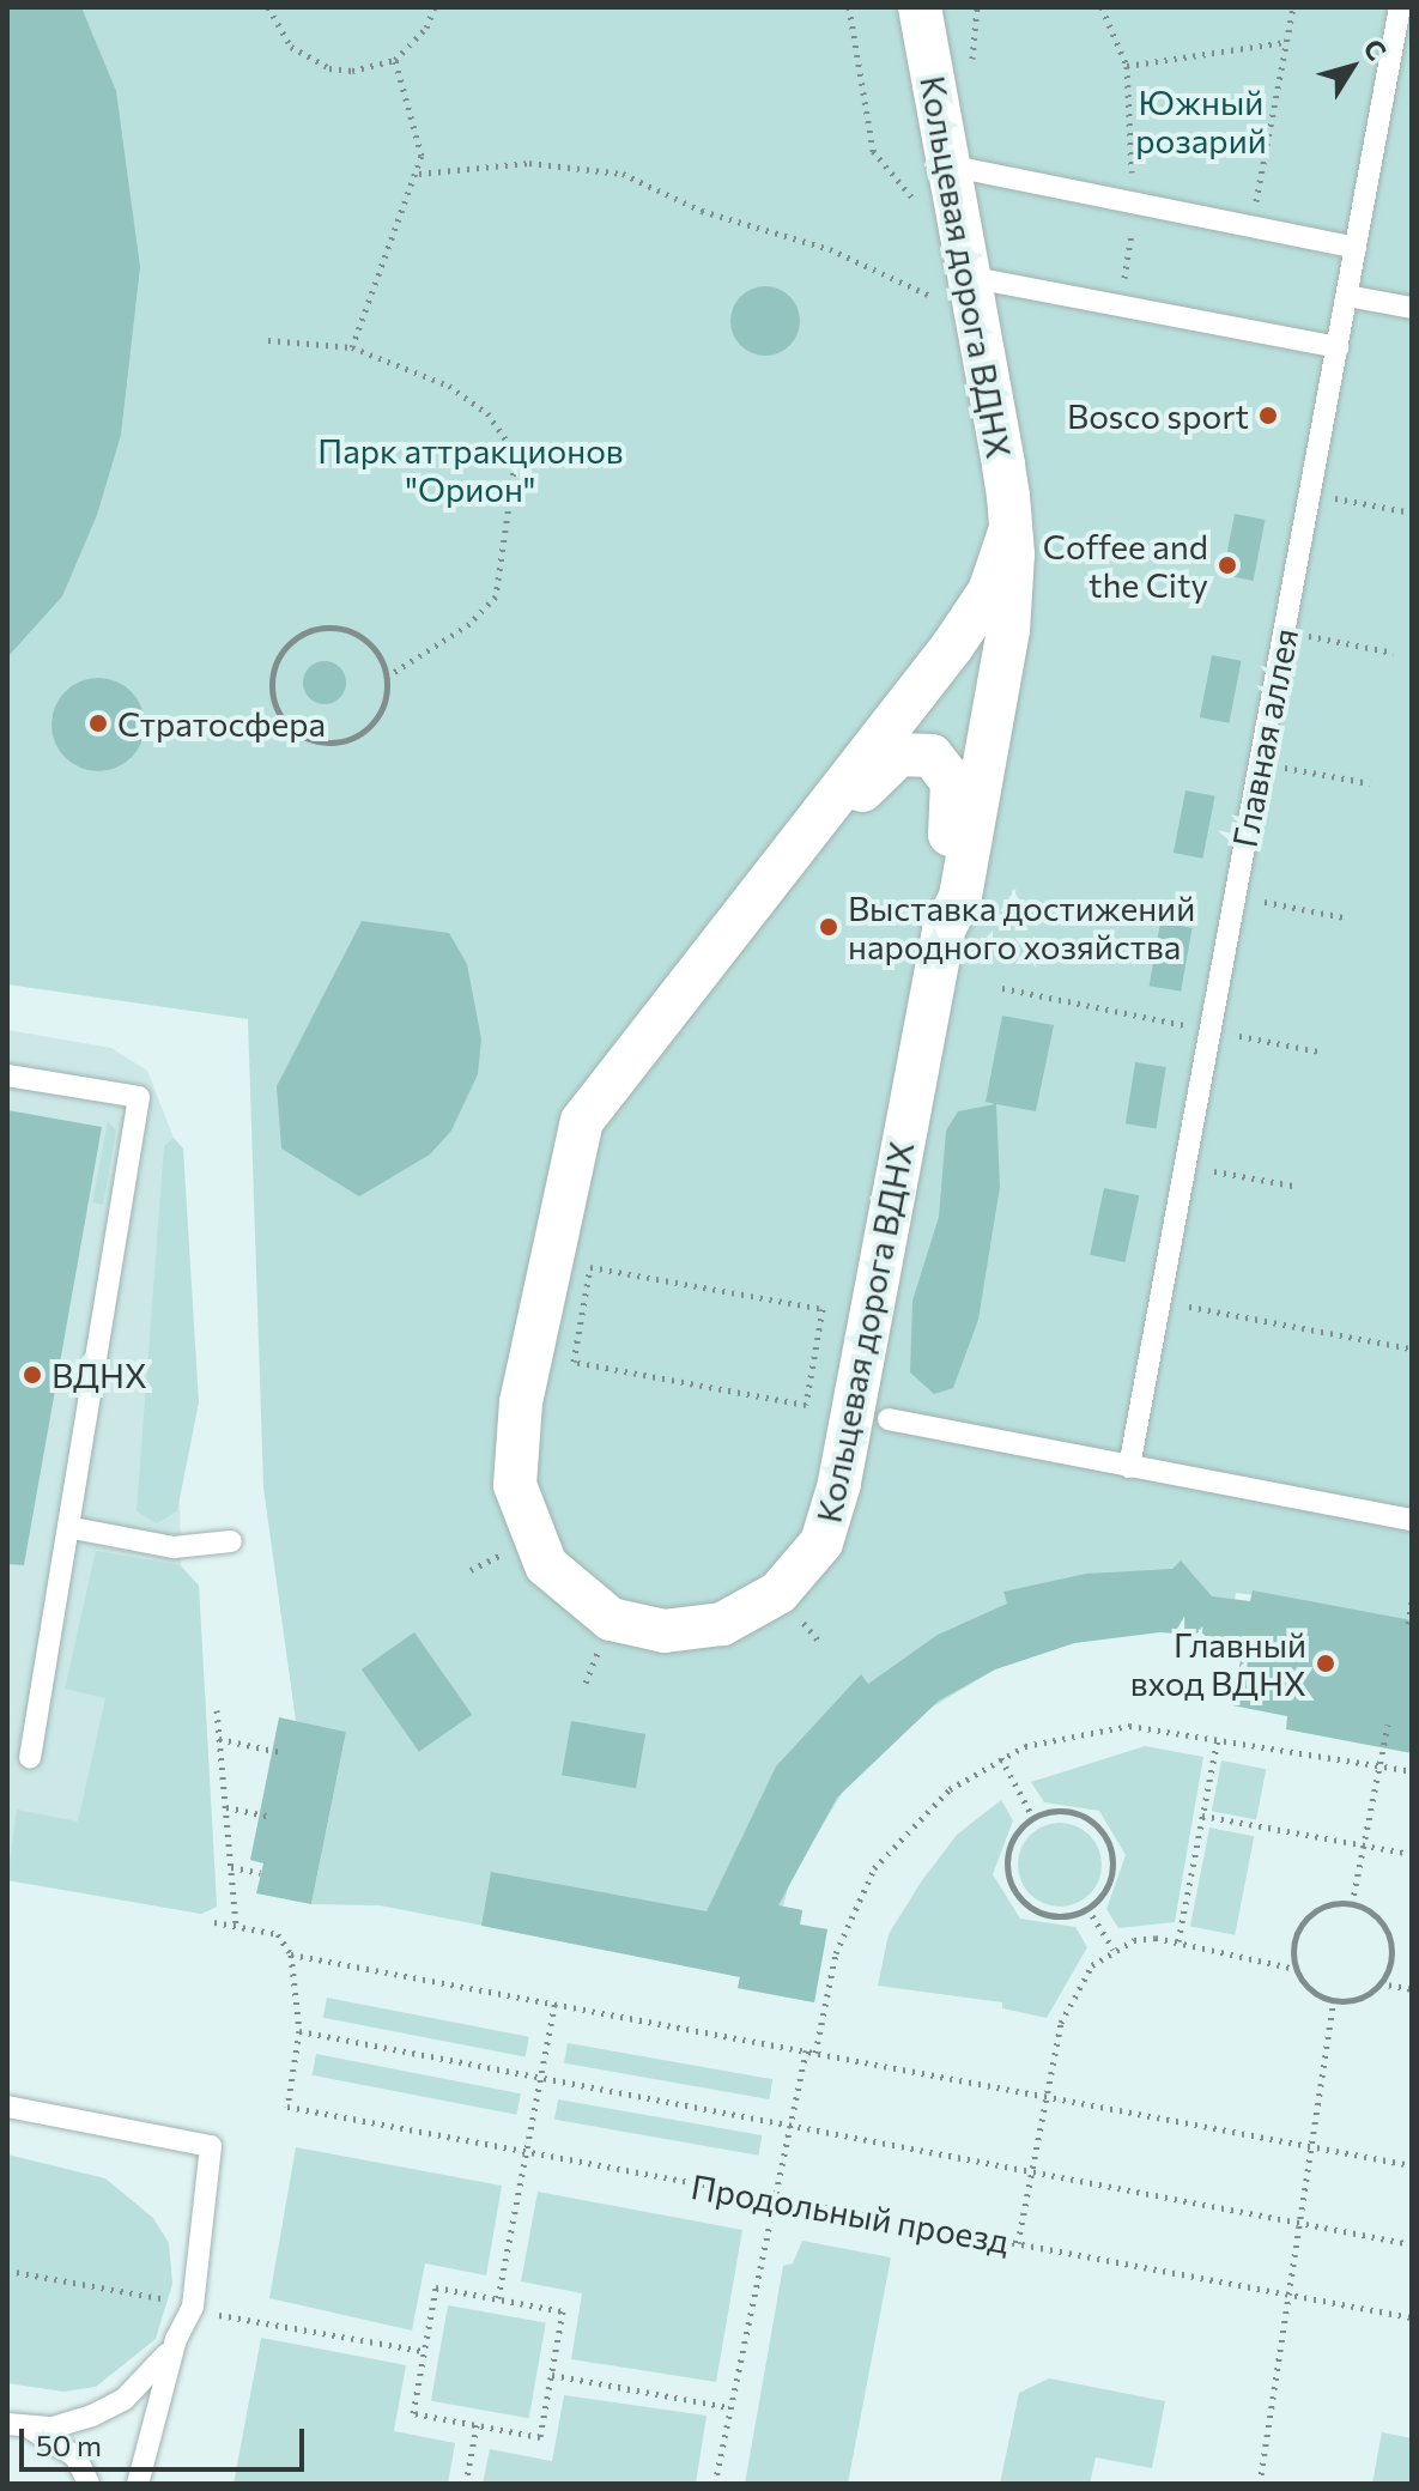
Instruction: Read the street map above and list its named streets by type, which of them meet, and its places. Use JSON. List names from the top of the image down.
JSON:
{
  "streets": {
    "street": ["Кольцевая дорога ВДНХ"],
    "lane": ["Главная аллея"],
    "path": ["Продольный проезд"]
  },
  "parks": ["Южный розарий", "Парк аттракционов \"Орион\""],
  "places": [
    "Bosco sport",
    "Coffee and the City",
    "Стратосфера",
    "Выставка достижений народного хозяйства",
    "ВДНХ",
    "Главный вход ВДНХ"
  ],
  "scale_bar": "50 m",
  "north": "top right"
}
